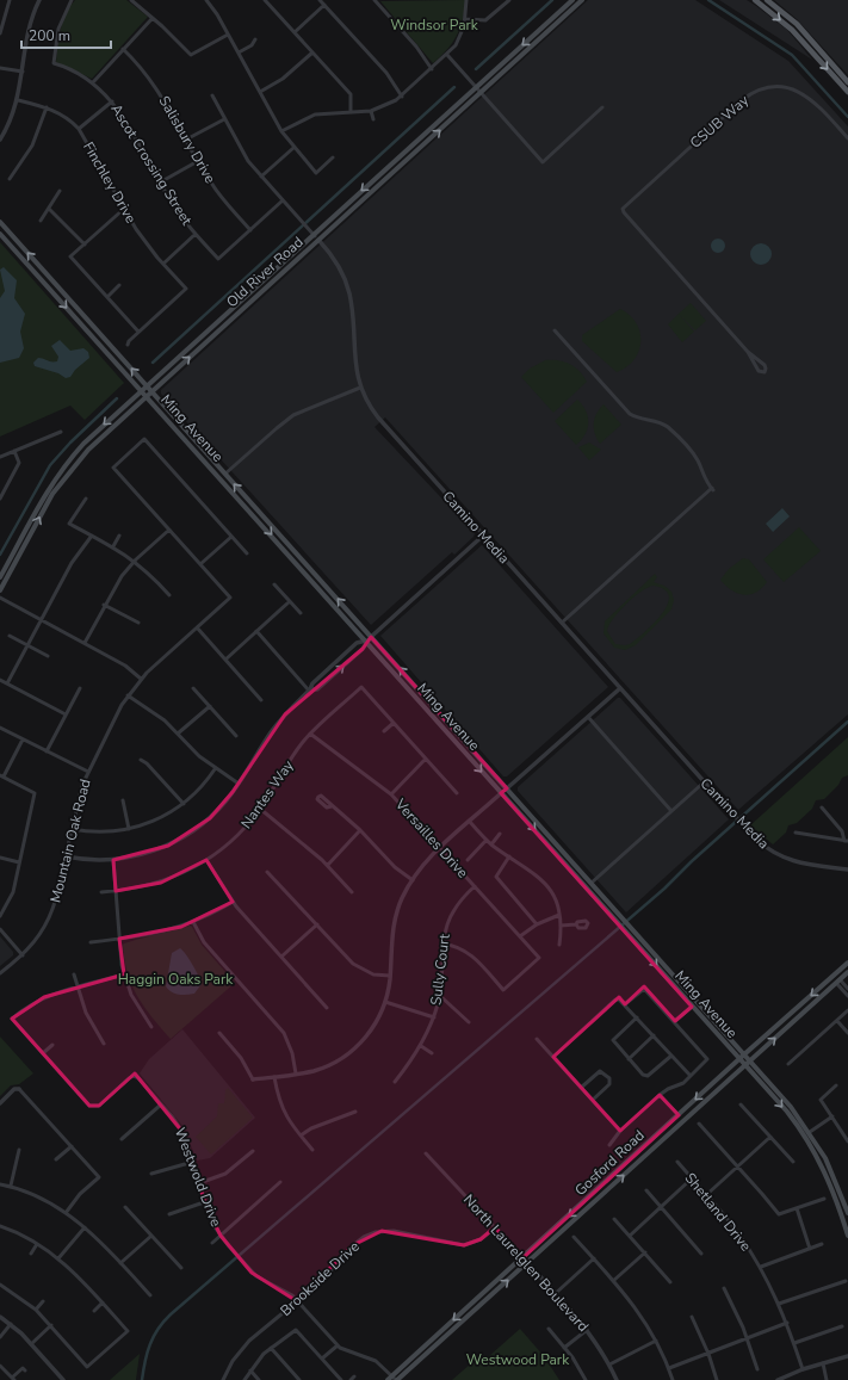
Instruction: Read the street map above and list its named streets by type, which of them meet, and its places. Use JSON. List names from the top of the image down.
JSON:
{
  "streets": {
    "main road": ["Old River Road", "Ming Avenue", "Gosford Road"],
    "street": [
      "CSUB Way",
      "Salisbury Drive",
      "Ascot Crossing Street",
      "Finchley Drive",
      "Camino Media",
      "Nantes Way",
      "Versailles Drive",
      "Mountain Oak Road",
      "Sully Court",
      "Westwold Drive",
      "Shetland Drive",
      "North Laurelglen Boulevard",
      "Brookside Drive"
    ]
  },
  "crossings": [
    ["Salisbury Drive", "Ascot Crossing Street"],
    ["Old River Road", "Ming Avenue"],
    ["Old River Road", "Camino Media"],
    ["Ming Avenue", "Gosford Road"],
    ["Nantes Way", "Versailles Drive"],
    ["Versailles Drive", "Sully Court"],
    ["Gosford Road", "Westwold Drive"],
    ["Gosford Road", "North Laurelglen Boulevard"],
    ["Westwold Drive", "Brookside Drive"],
    ["North Laurelglen Boulevard", "Brookside Drive"]
  ],
  "parks": ["Windsor Park", "Haggin Oaks Park", "Westwood Park"],
  "scale_bar": "200 m"
}
